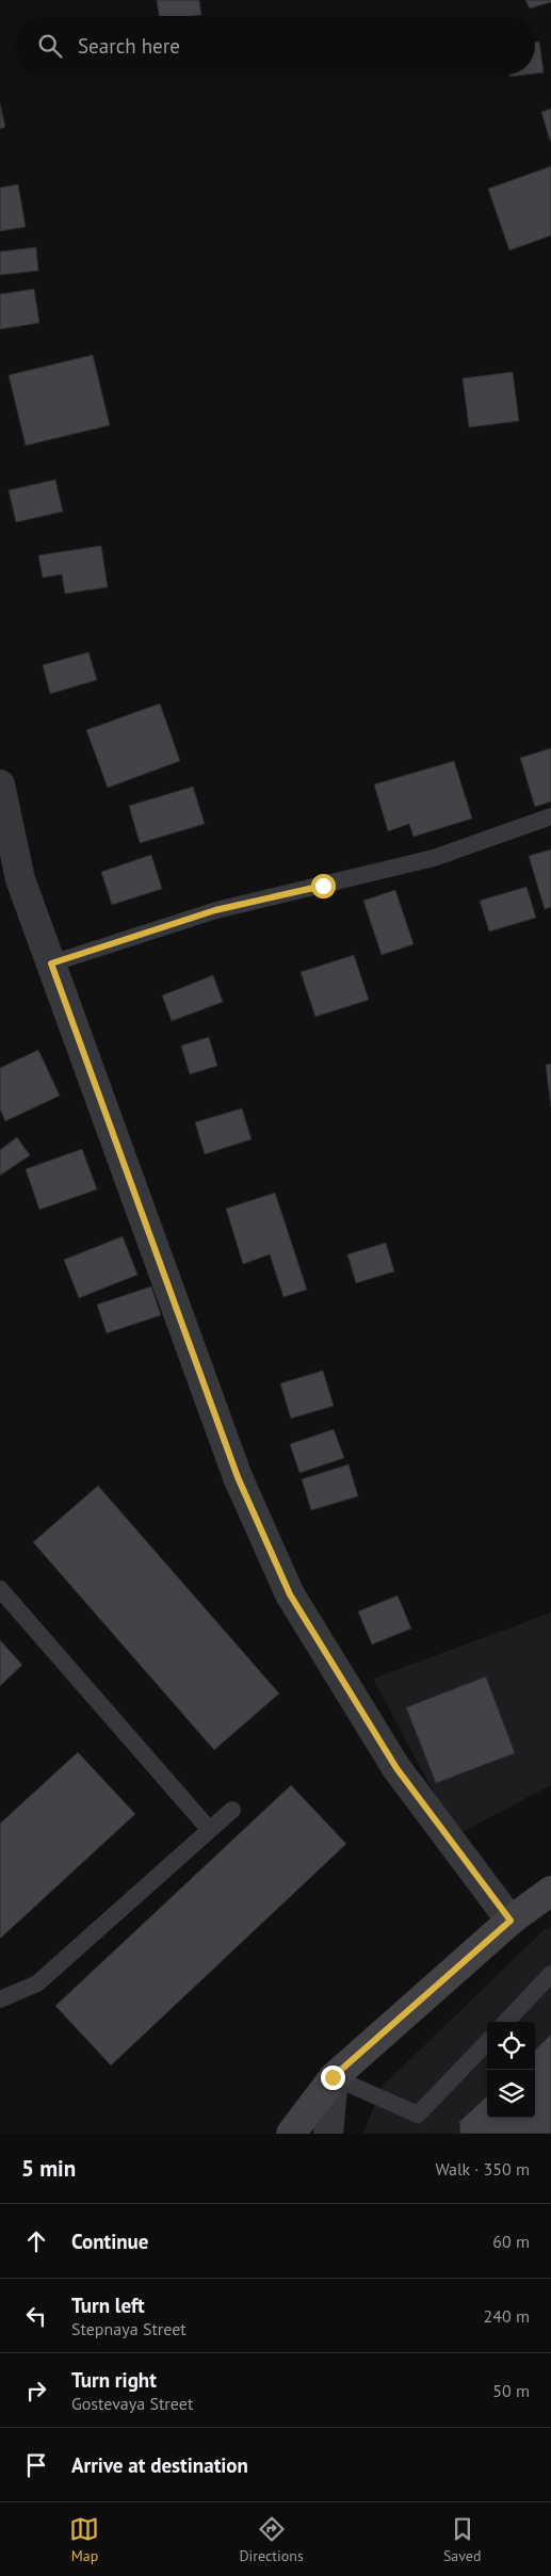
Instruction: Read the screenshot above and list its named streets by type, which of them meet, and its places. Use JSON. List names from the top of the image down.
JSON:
{
  "page": {
    "search": "Search here",
    "heading": ["5 min", "Walk · 350 m"],
    "list": [
      ["Continue", "60 m"],
      ["Turn left", "Stepnaya Street", "240 m"],
      ["Turn right", "Gostevaya Street", "50 m"],
      "Arrive at destination"
    ],
    "nav": ["Map", "Directions", "Saved"]
  }
}
